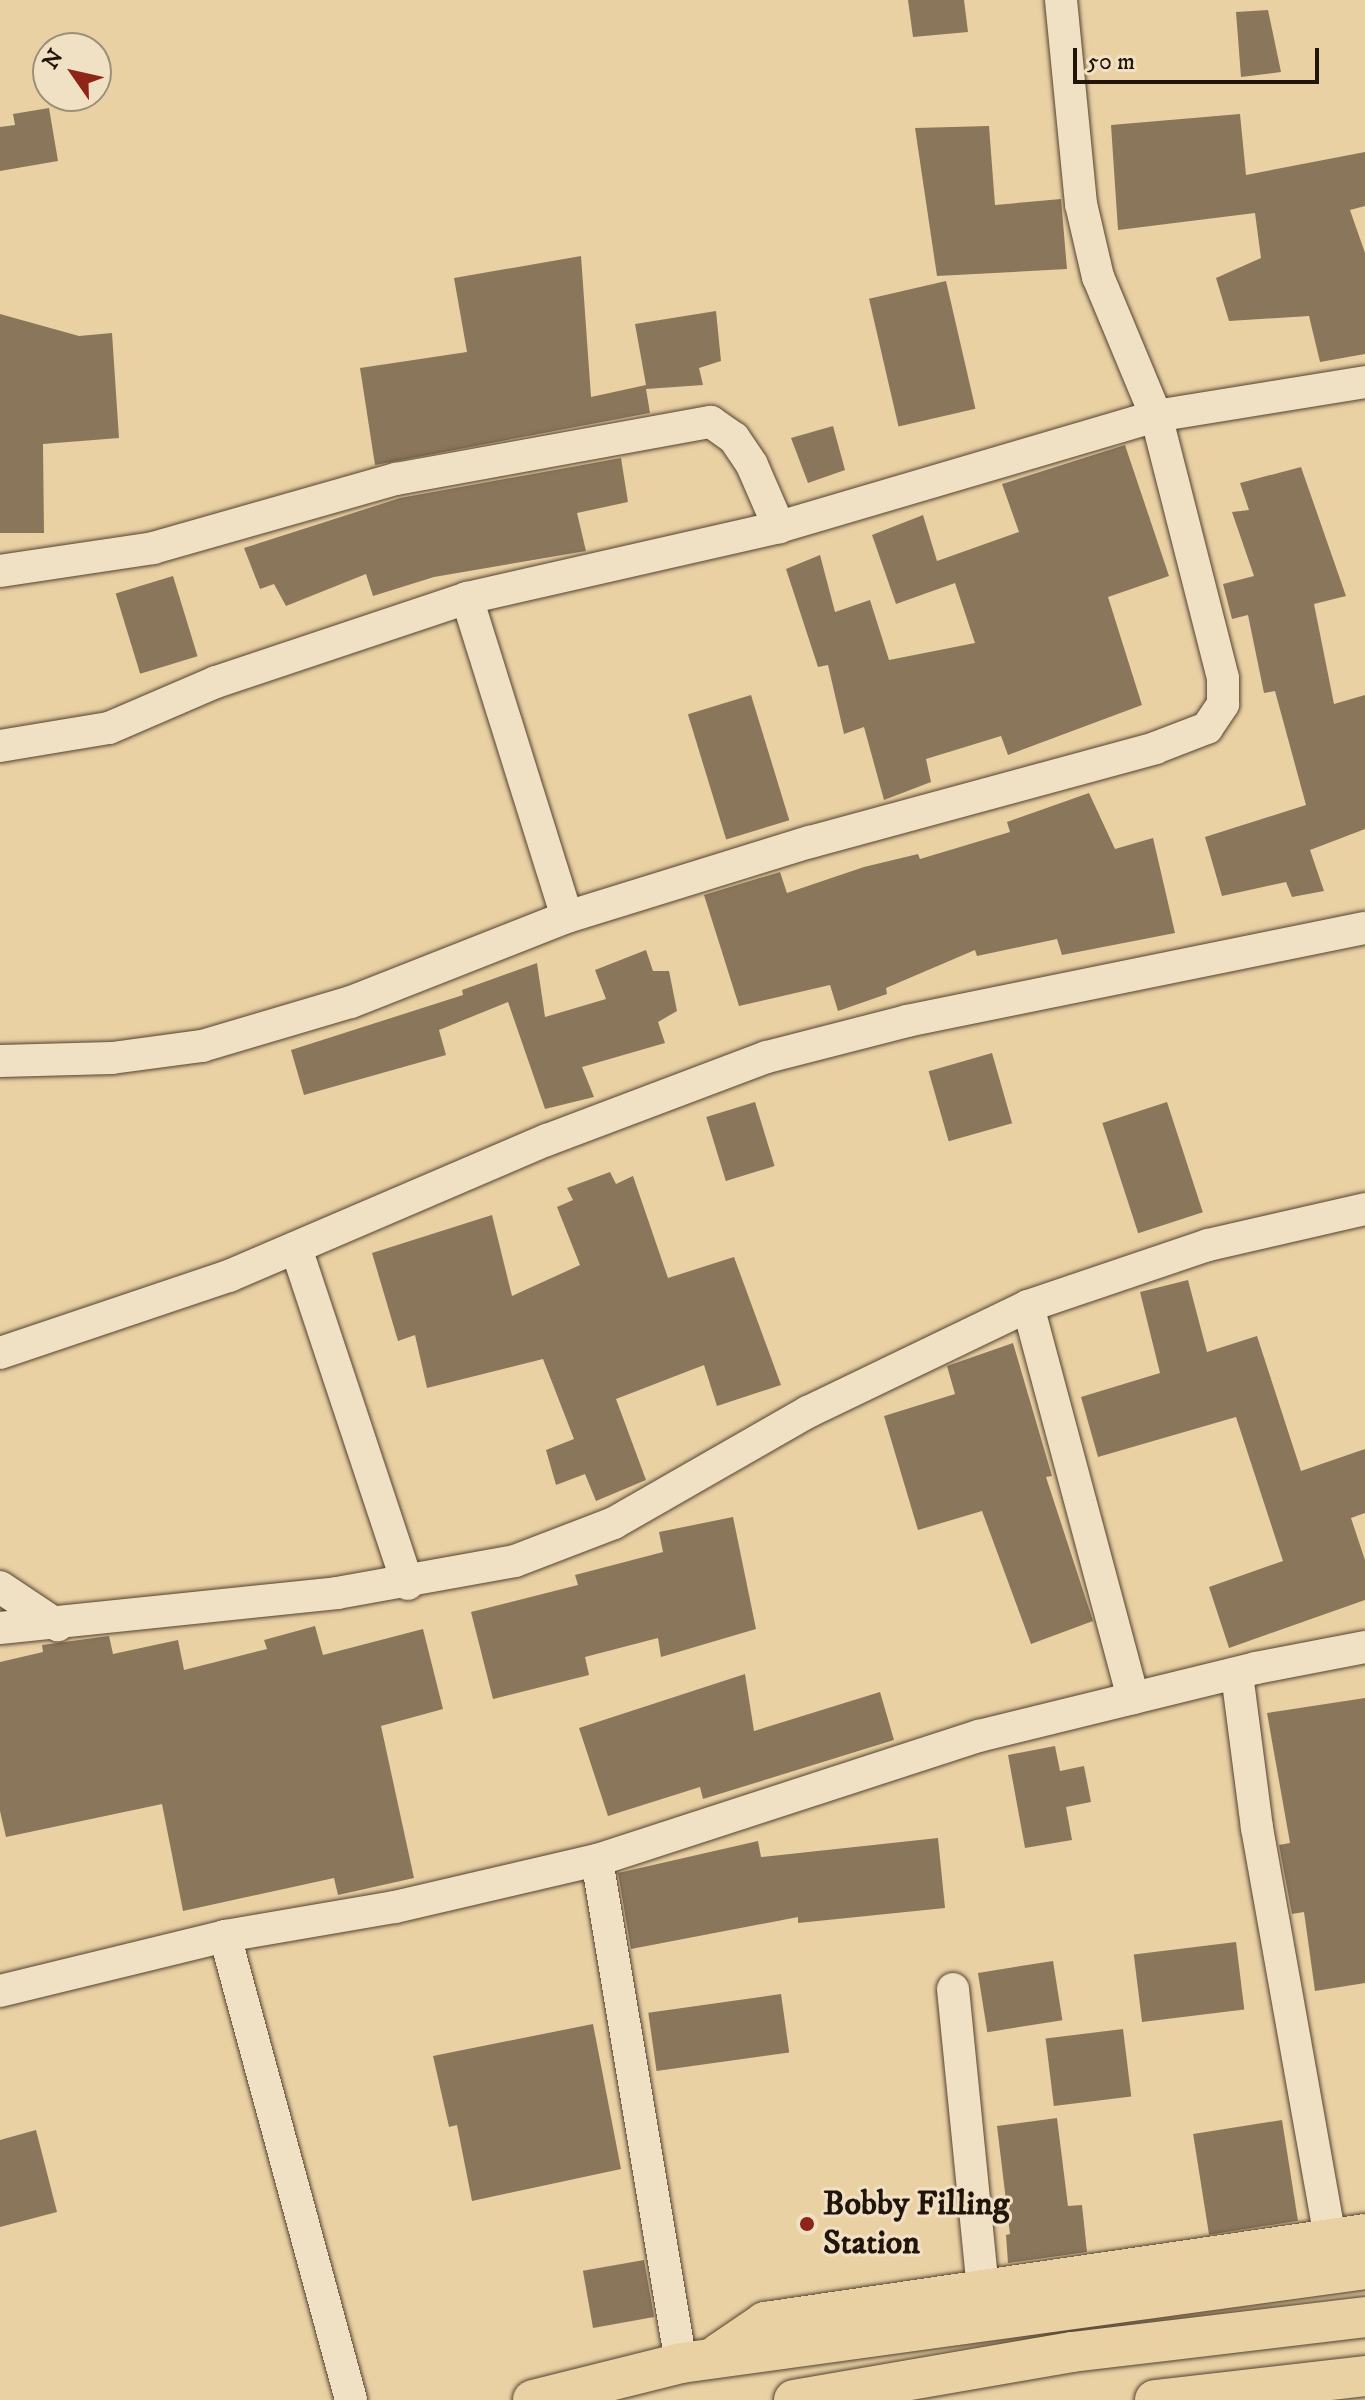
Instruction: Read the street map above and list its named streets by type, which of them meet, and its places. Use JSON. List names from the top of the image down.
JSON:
{
  "places": ["Bobby Filling Station"],
  "scale_bar": "50 m",
  "north": "top left"
}
